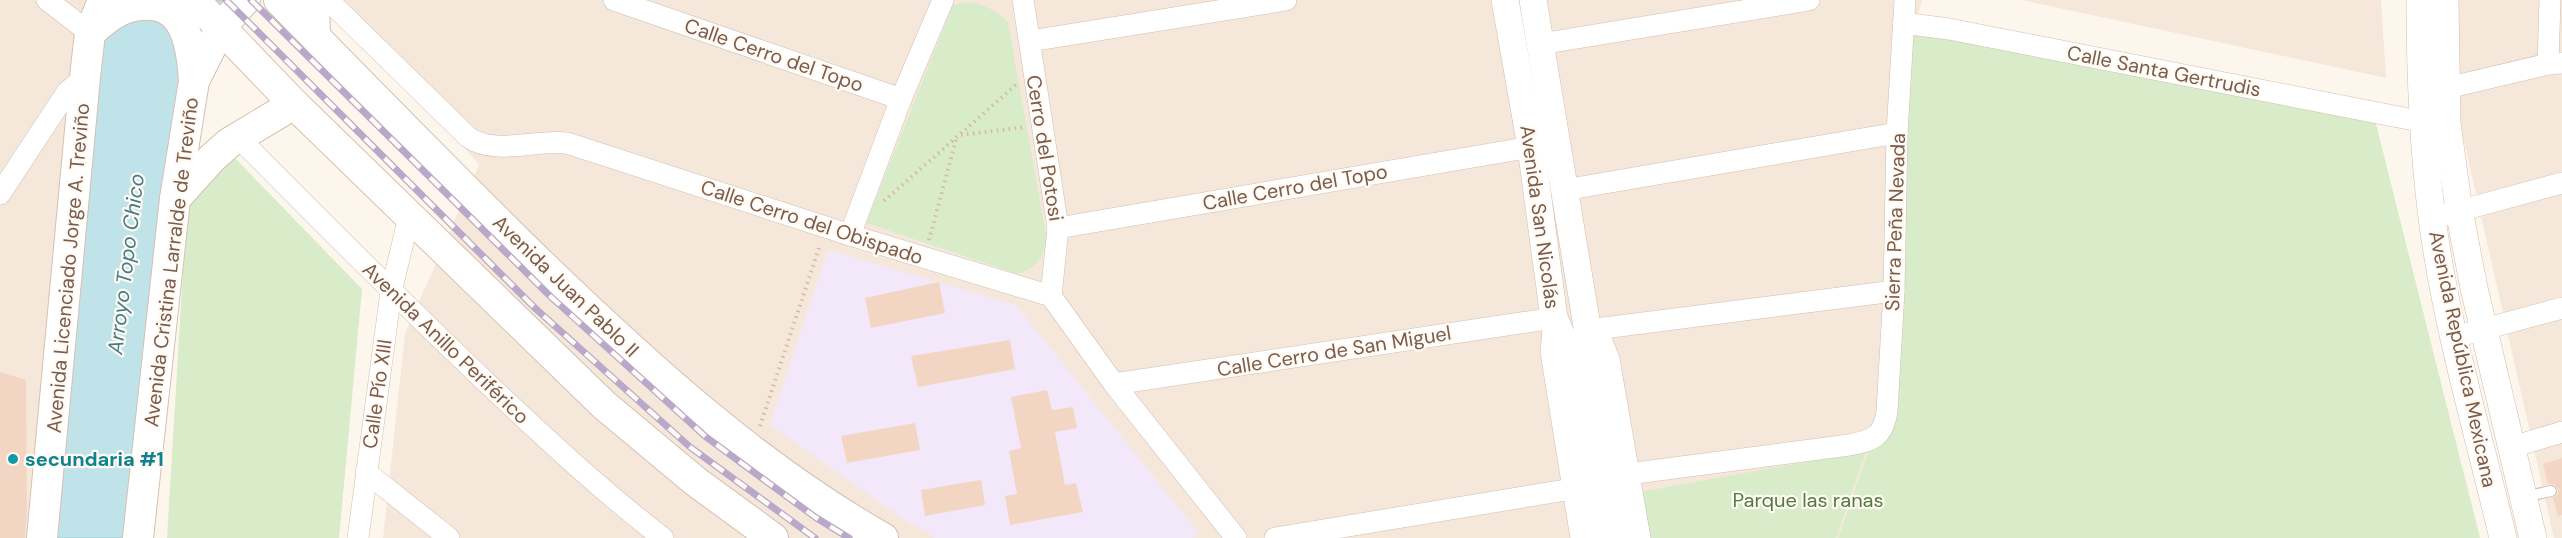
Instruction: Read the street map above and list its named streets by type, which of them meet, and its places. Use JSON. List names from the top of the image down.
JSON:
{
  "streets": {
    "main road": ["Avenida Cristina Larralde de Treviño", "Avenida Licenciado Jorge A. Treviño", "Avenida Juan Pablo II"],
    "street": [
      "Calle Cerro del Topo",
      "Calle Santa Gertrudis",
      "Cerro del Potosi",
      "Avenida San Nicolás",
      "Calle Cerro del Obispado",
      "Sierra Peña Nevada",
      "Avenida Anillo Periférico",
      "Calle Cerro de San Miguel",
      "Avenida República Mexicana",
      "Calle Pío XIII"
    ]
  },
  "crossings": [
    ["Calle Cerro del Topo", "Cerro del Potosi"],
    ["Calle Cerro del Topo", "Avenida San Nicolás"],
    ["Calle Santa Gertrudis", "Sierra Peña Nevada"],
    ["Calle Santa Gertrudis", "Avenida República Mexicana"],
    ["Cerro del Potosi", "Calle Cerro del Obispado"],
    ["Avenida San Nicolás", "Calle Cerro de San Miguel"],
    ["Avenida Anillo Periférico", "Calle Pío XIII"]
  ],
  "water": ["Arroyo Topo Chico"],
  "parks": ["Parque las ranas"],
  "places": ["secundaria #1"]
}
